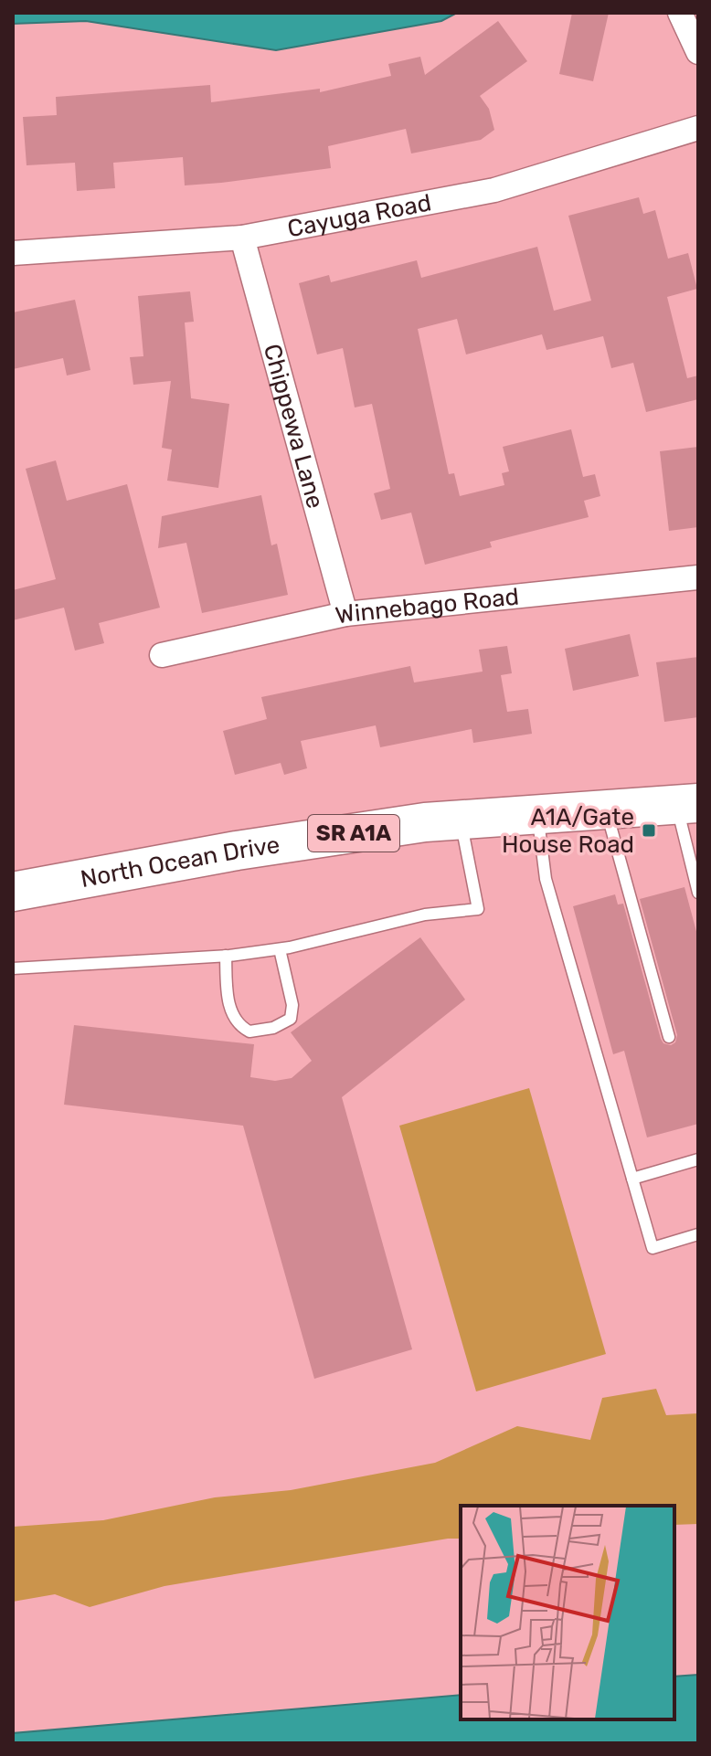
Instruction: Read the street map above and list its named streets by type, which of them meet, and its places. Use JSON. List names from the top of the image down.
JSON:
{
  "streets": {
    "main road": ["SR A1A", "North Ocean Drive"],
    "street": ["Cayuga Road", "Chippewa Lane", "Winnebago Road"]
  },
  "crossings": [
    ["Cayuga Road", "Chippewa Lane"],
    ["Chippewa Lane", "Winnebago Road"]
  ],
  "places": {
    "transit": ["A1A/Gate House Road"]
  }
}
